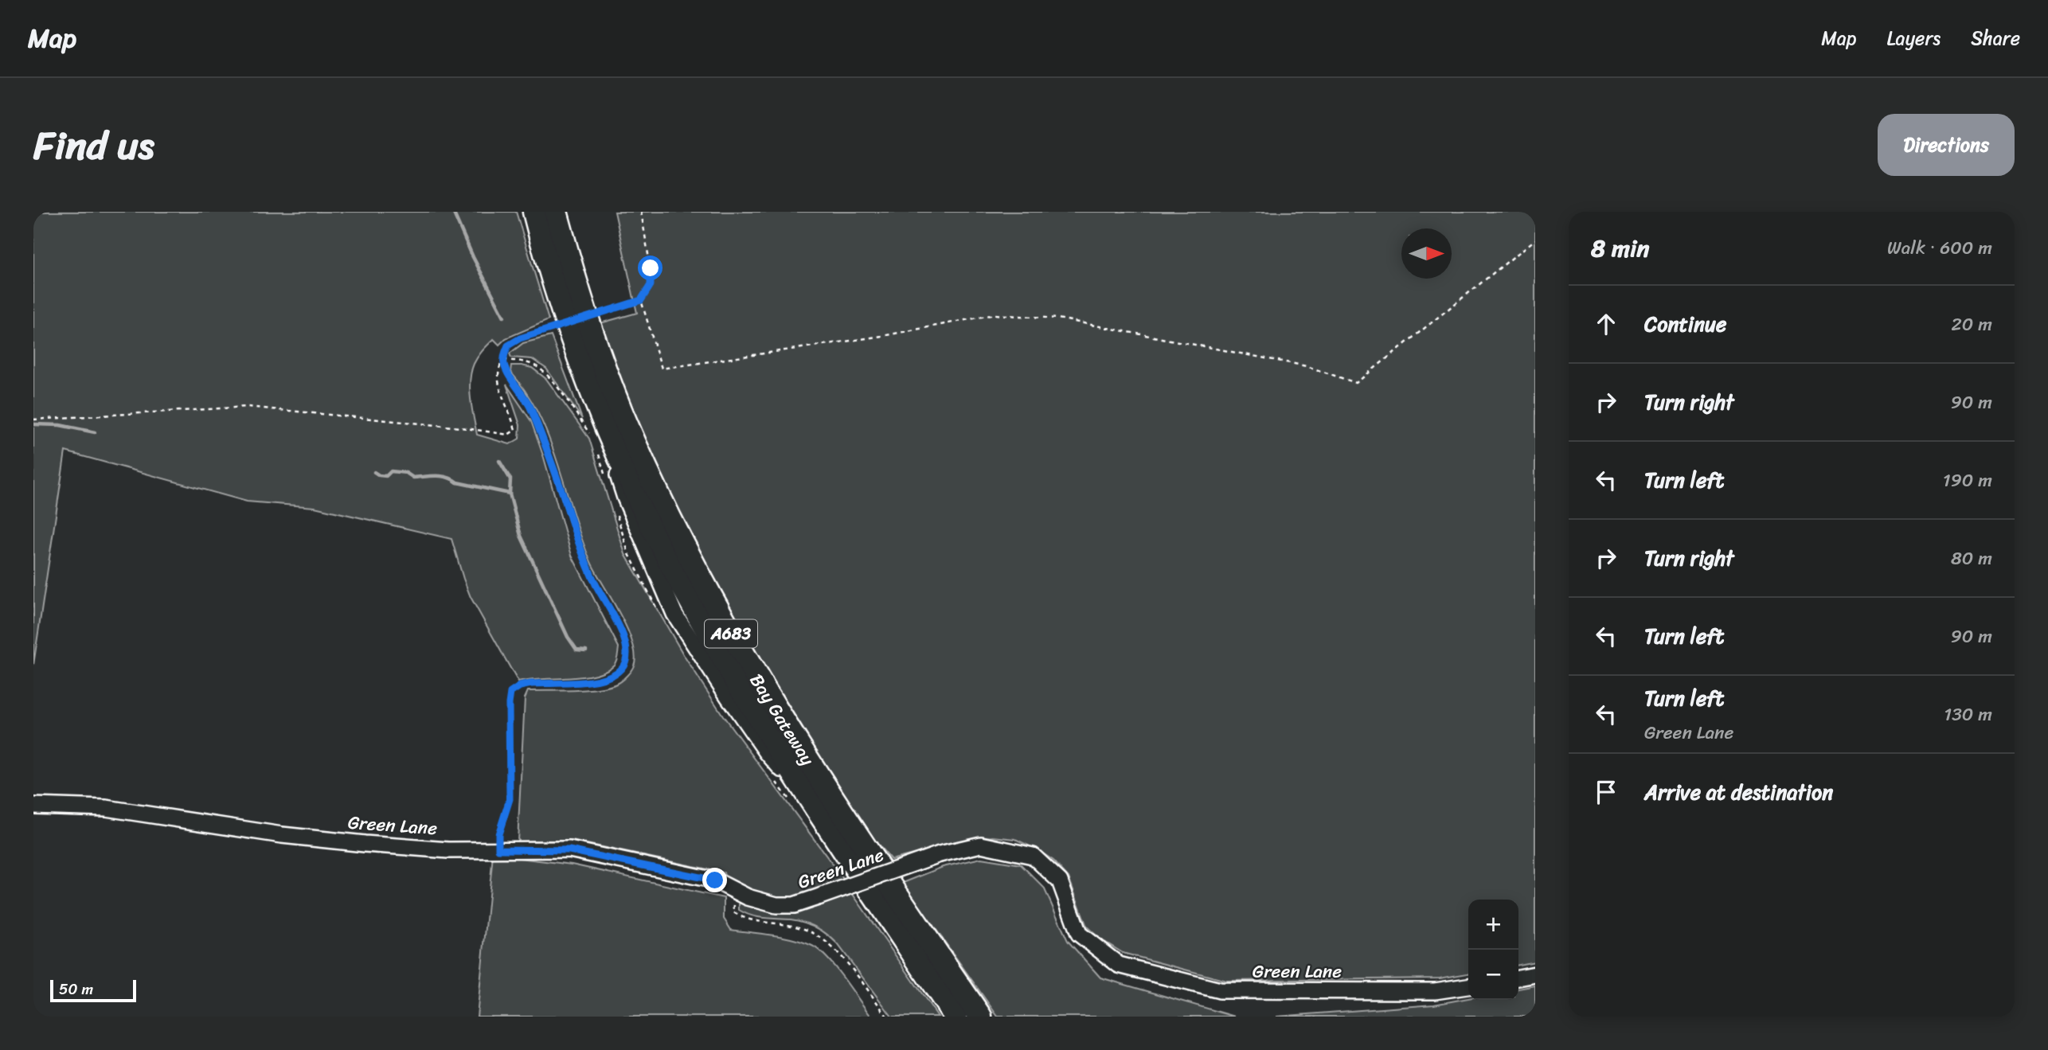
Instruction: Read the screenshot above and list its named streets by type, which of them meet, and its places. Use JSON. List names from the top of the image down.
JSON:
{
  "streets": {
    "highway": ["A683", "Bay Gateway"],
    "street": ["Green Lane"]
  },
  "scale_bar": "50 m",
  "north": "right",
  "page": {
    "header": "Map",
    "nav": ["Map", "Layers", "Share"],
    "title": "Find us",
    "buttons": "Directions",
    "heading": ["8 min", "Walk · 600 m"],
    "list": [
      ["Continue", "20 m"],
      ["Turn right", "90 m"],
      ["Turn left", "190 m"],
      ["Turn right", "80 m"],
      ["Turn left", "90 m"],
      ["Turn left", "Green Lane", "130 m"],
      "Arrive at destination"
    ],
    "map_buttons": ["+", "−"],
    "scale": "50 m"
  }
}
